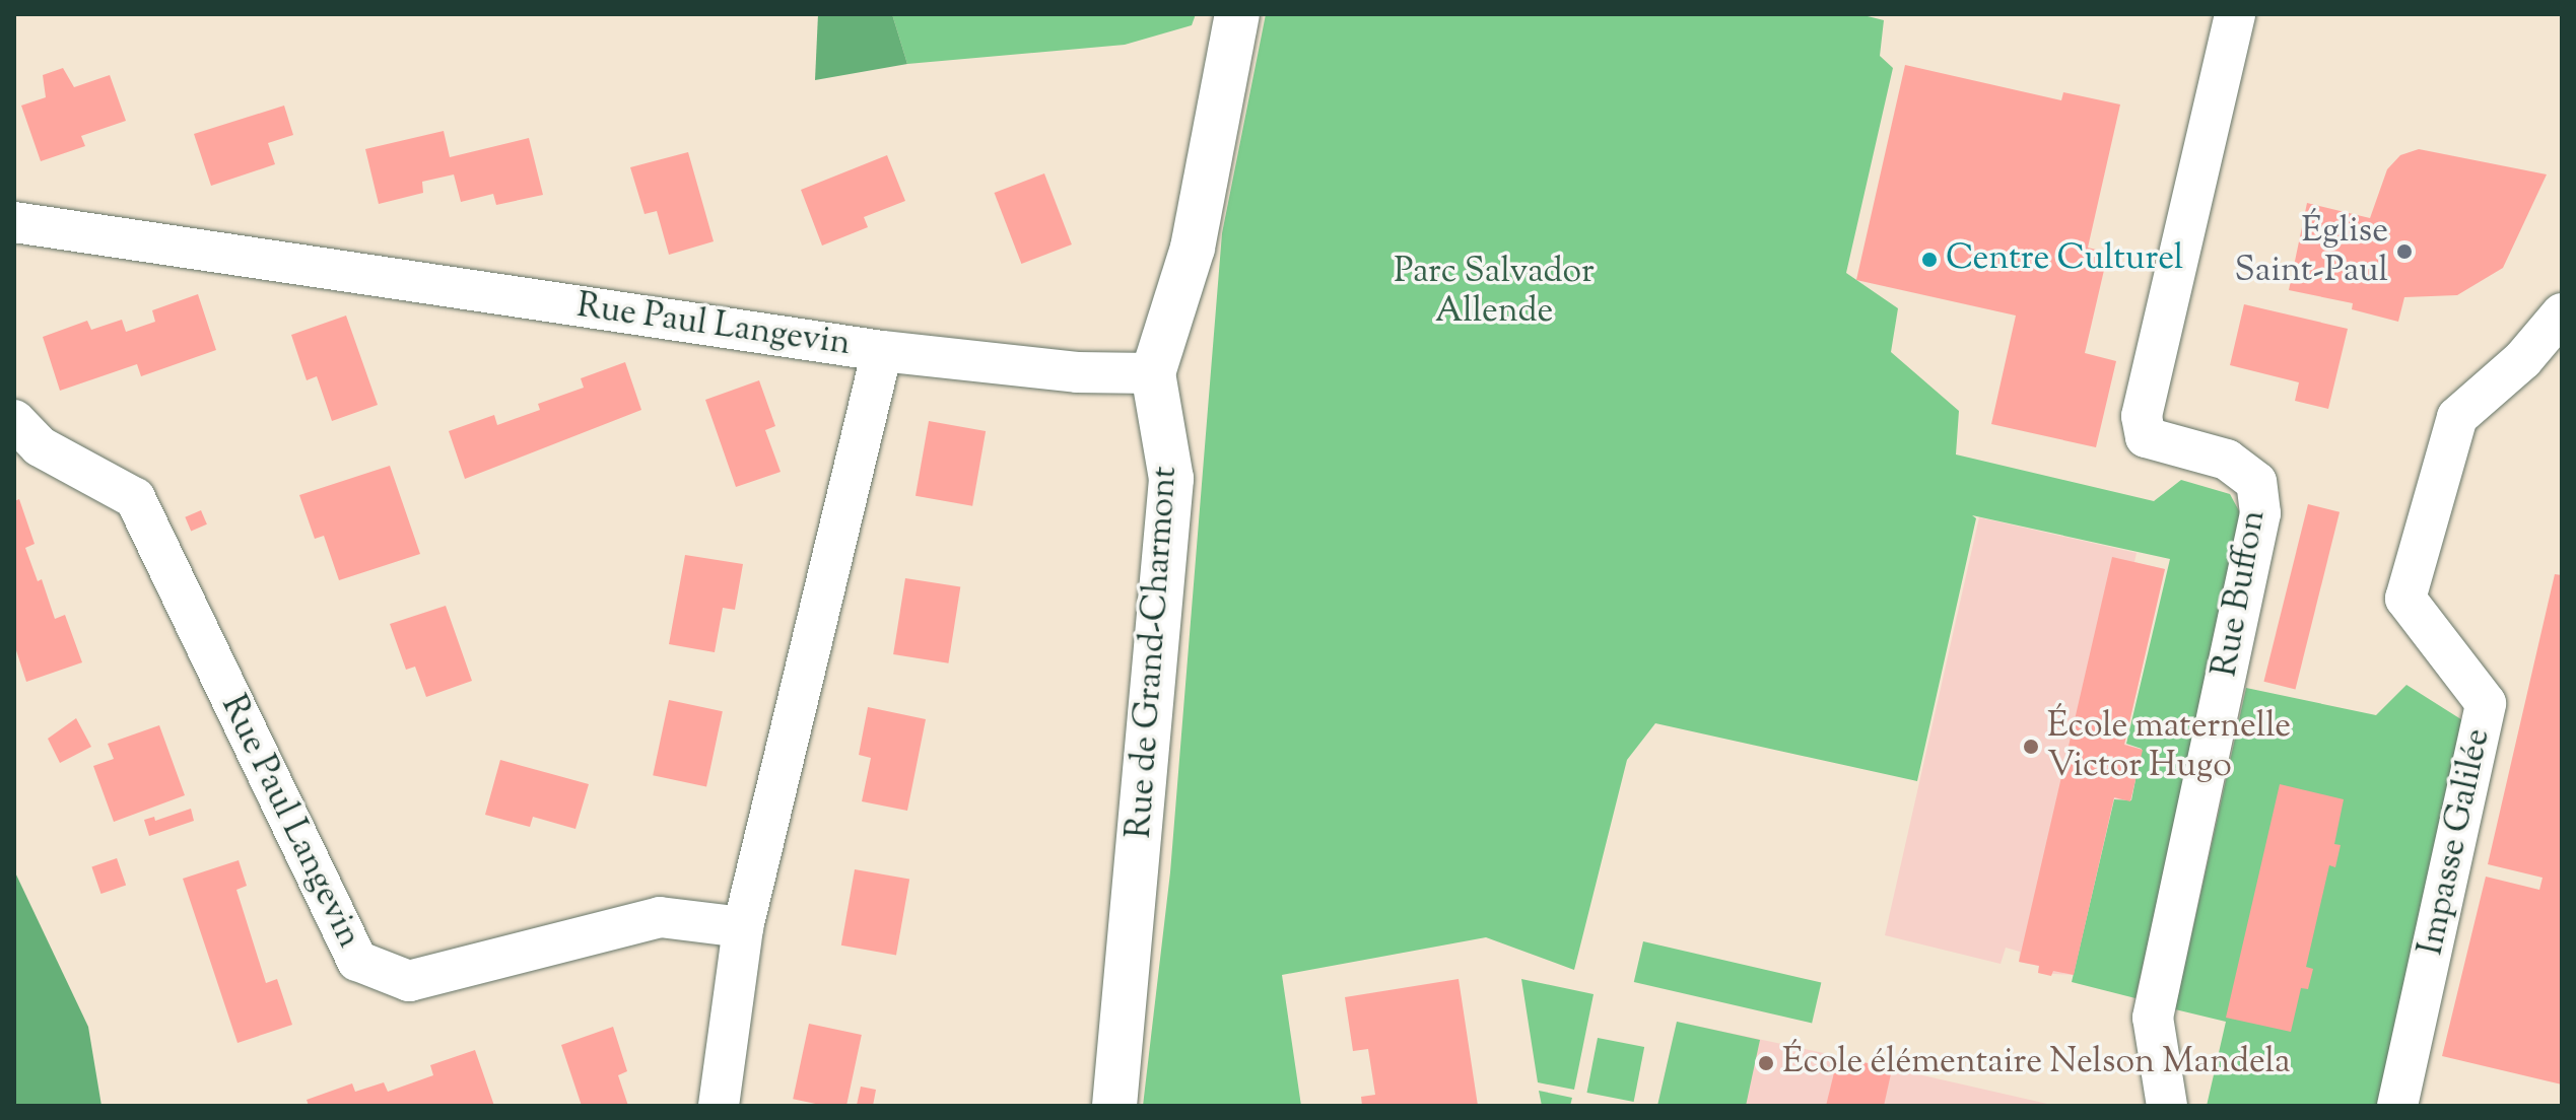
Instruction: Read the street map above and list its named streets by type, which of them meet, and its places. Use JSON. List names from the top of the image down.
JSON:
{
  "streets": {
    "street": [
      "Rue Paul Langevin",
      "Rue Buffon",
      "Rue de Grand-Charmont",
      "Impasse Galilée"
    ]
  },
  "crossings": [
    ["Rue Paul Langevin", "Rue de Grand-Charmont"]
  ],
  "parks": ["Parc Salvador Allende"],
  "places": [
    "Église Saint-Paul",
    "Centre Culturel",
    "École maternelle Victor Hugo",
    "École élémentaire Nelson Mandela"
  ]
}
